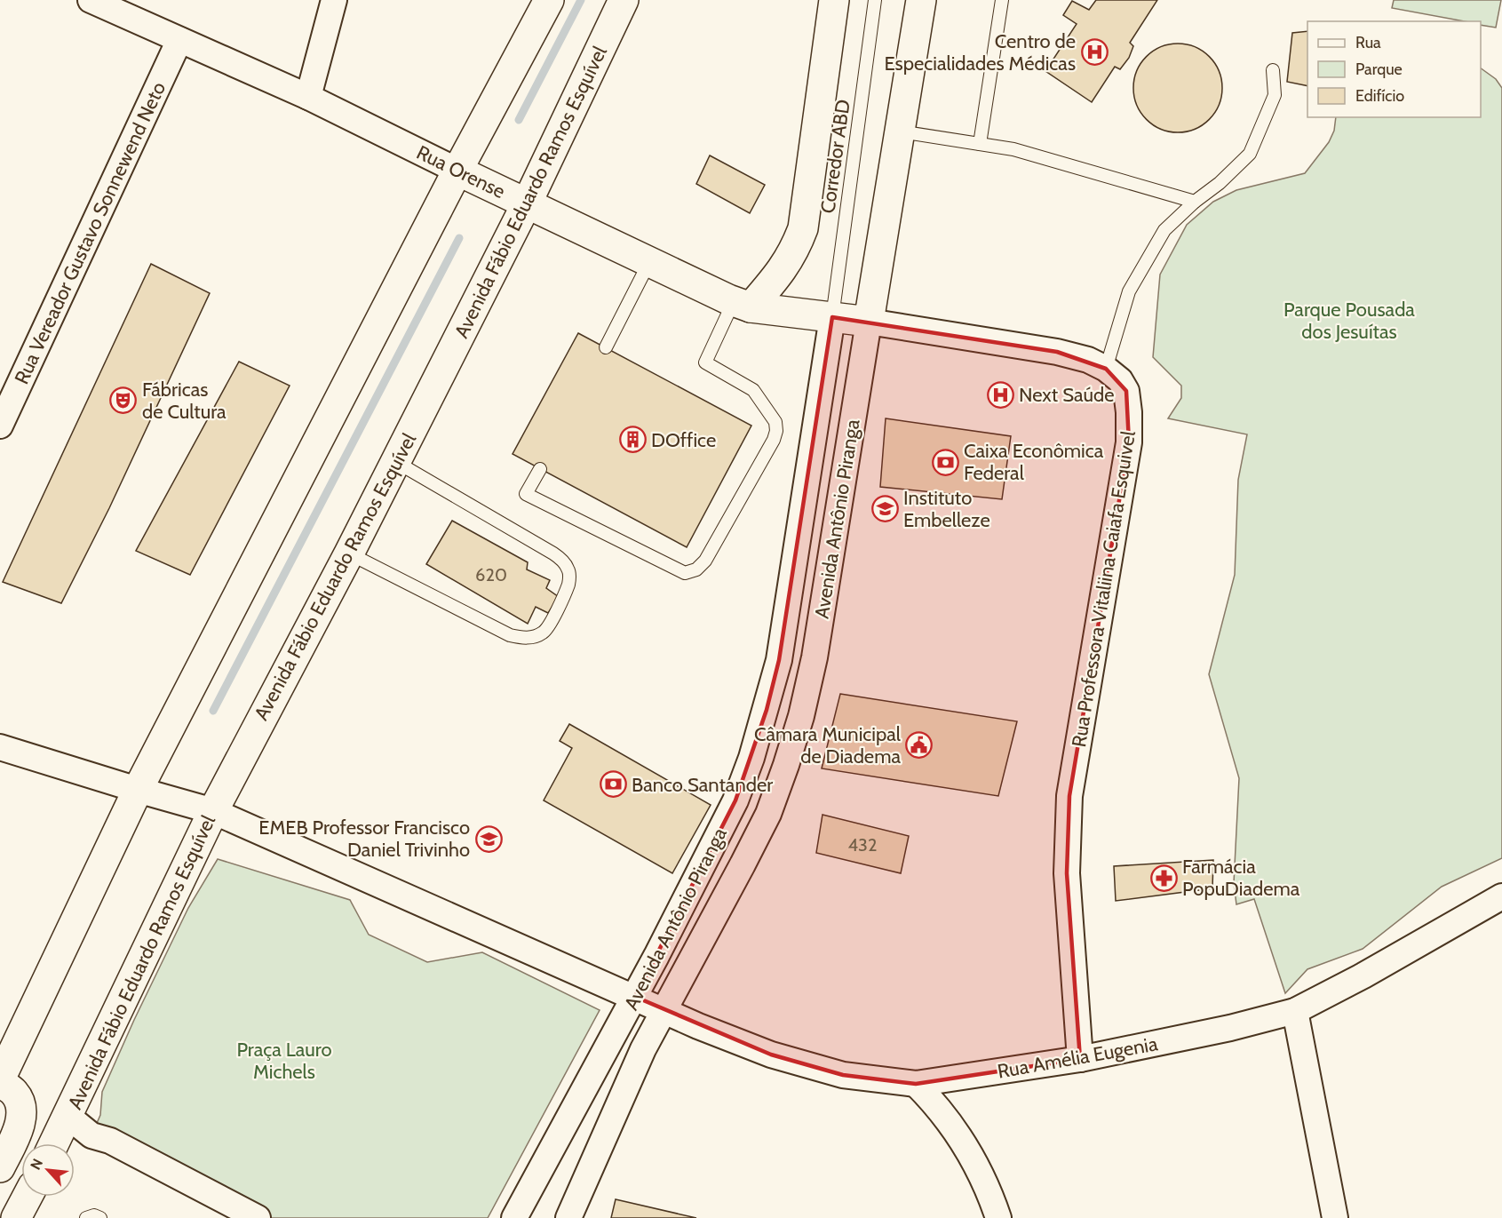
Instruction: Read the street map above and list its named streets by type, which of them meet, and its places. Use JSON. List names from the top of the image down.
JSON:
{
  "streets": {
    "main road": ["Rua Orense", "Avenida Fábio Eduardo Ramos Esquível", "Avenida Antônio Piranga"],
    "street": ["Rua Vereador Gustavo Sonnewend Neto", "Rua Professora Vitaliina Caiafa Esquivel", "Rua Amélia Eugenia"],
    "lane": ["Corredor ABD"]
  },
  "crossings": [
    ["Corredor ABD", "Rua Orense"],
    ["Corredor ABD", "Avenida Antônio Piranga"],
    ["Rua Orense", "Avenida Fábio Eduardo Ramos Esquível"],
    ["Rua Orense", "Rua Vereador Gustavo Sonnewend Neto"],
    ["Rua Orense", "Avenida Antônio Piranga"],
    ["Rua Orense", "Rua Professora Vitaliina Caiafa Esquivel"],
    ["Avenida Fábio Eduardo Ramos Esquível", "Rua Amélia Eugenia"],
    ["Avenida Antônio Piranga", "Rua Professora Vitaliina Caiafa Esquivel"],
    ["Avenida Antônio Piranga", "Rua Amélia Eugenia"],
    ["Rua Professora Vitaliina Caiafa Esquivel", "Rua Amélia Eugenia"]
  ],
  "parks": ["Parque Pousada dos Jesuítas", "Praça Lauro Michels"],
  "places": {
    "hospital": ["Centro de Especialidades Médicas", "Next Saúde"],
    "theatre": ["Fábricas de Cultura"],
    "building": ["DOffice"],
    "bank": ["Caixa Econômica Federal", "Banco Santander"],
    "school or university": ["Instituto Embelleze", "EMEB Professor Francisco Daniel Trivinho"],
    "public building": ["Câmara Municipal de Diadema"],
    "pharmacy": ["Farmácia PopuDiadema"]
  },
  "house_numbers": ["620", "432"],
  "legend": ["Rua", "Parque", "Edifício"],
  "north": "top left"
}
